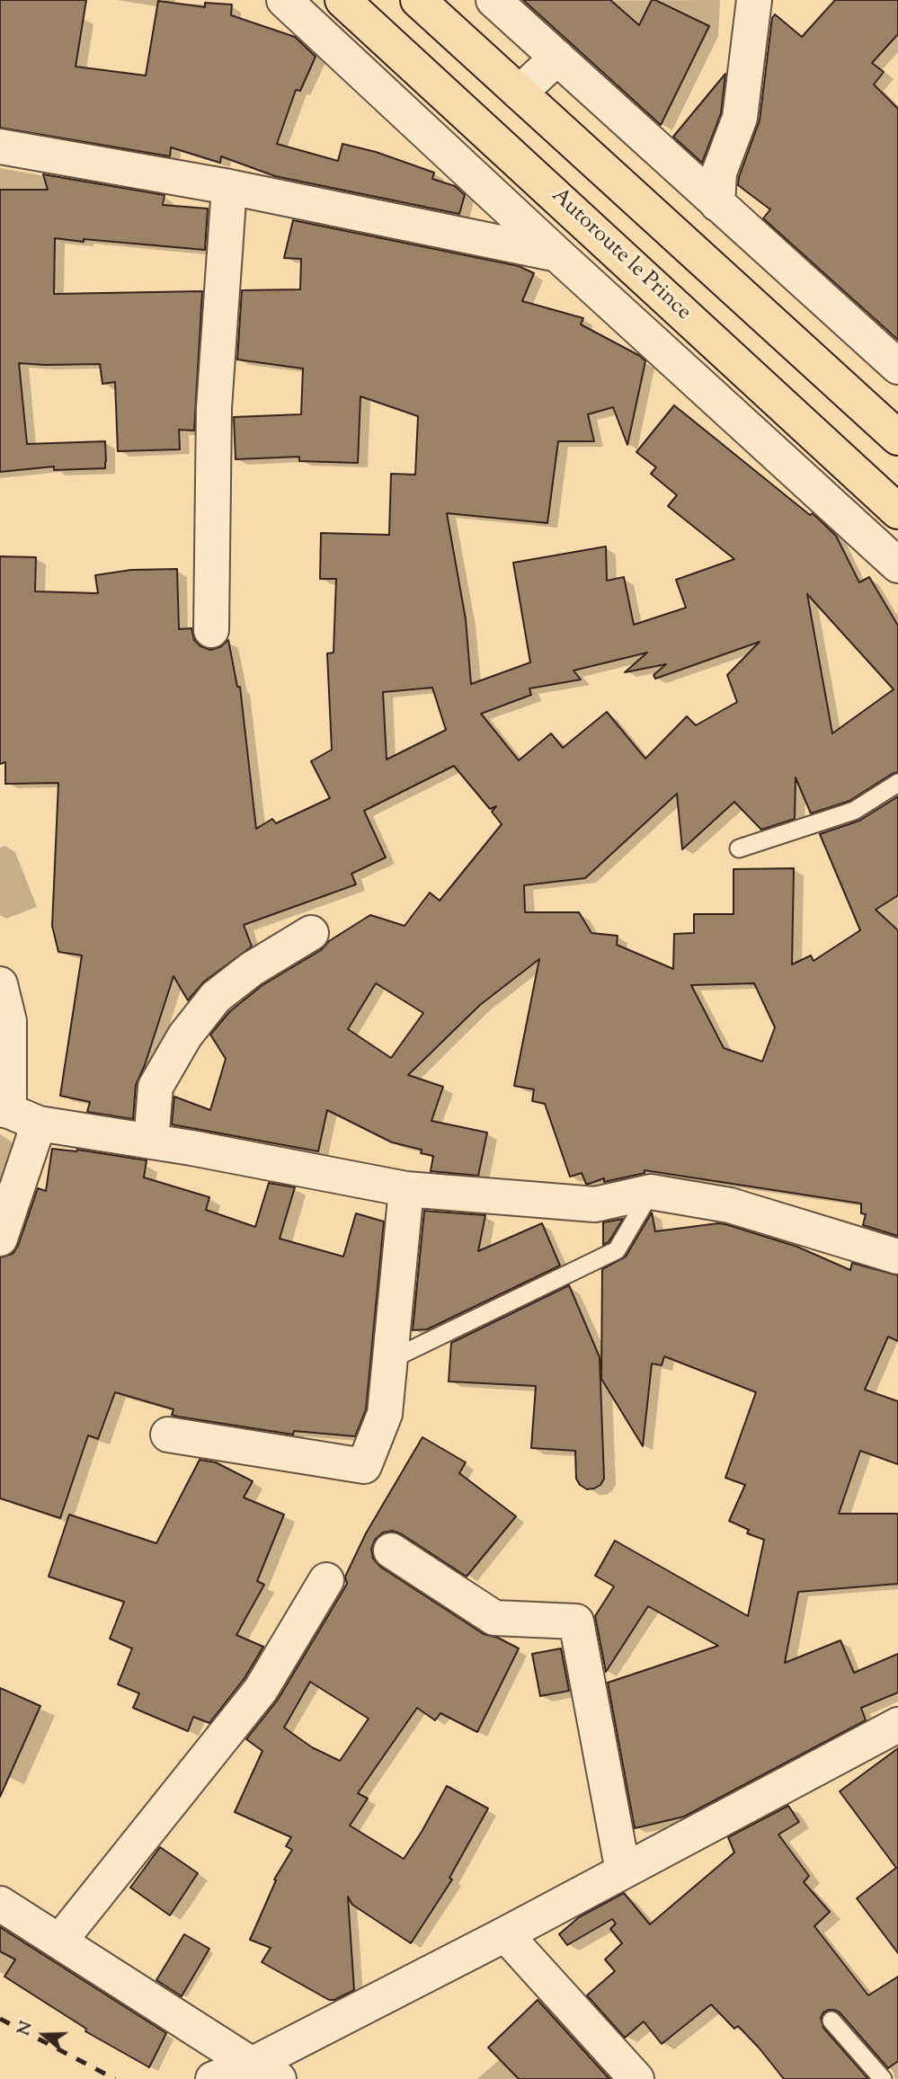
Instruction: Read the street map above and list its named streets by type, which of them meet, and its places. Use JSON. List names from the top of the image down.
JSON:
{
  "streets": {
    "main road": ["Autoroute le Prince"]
  },
  "north": "left"
}
